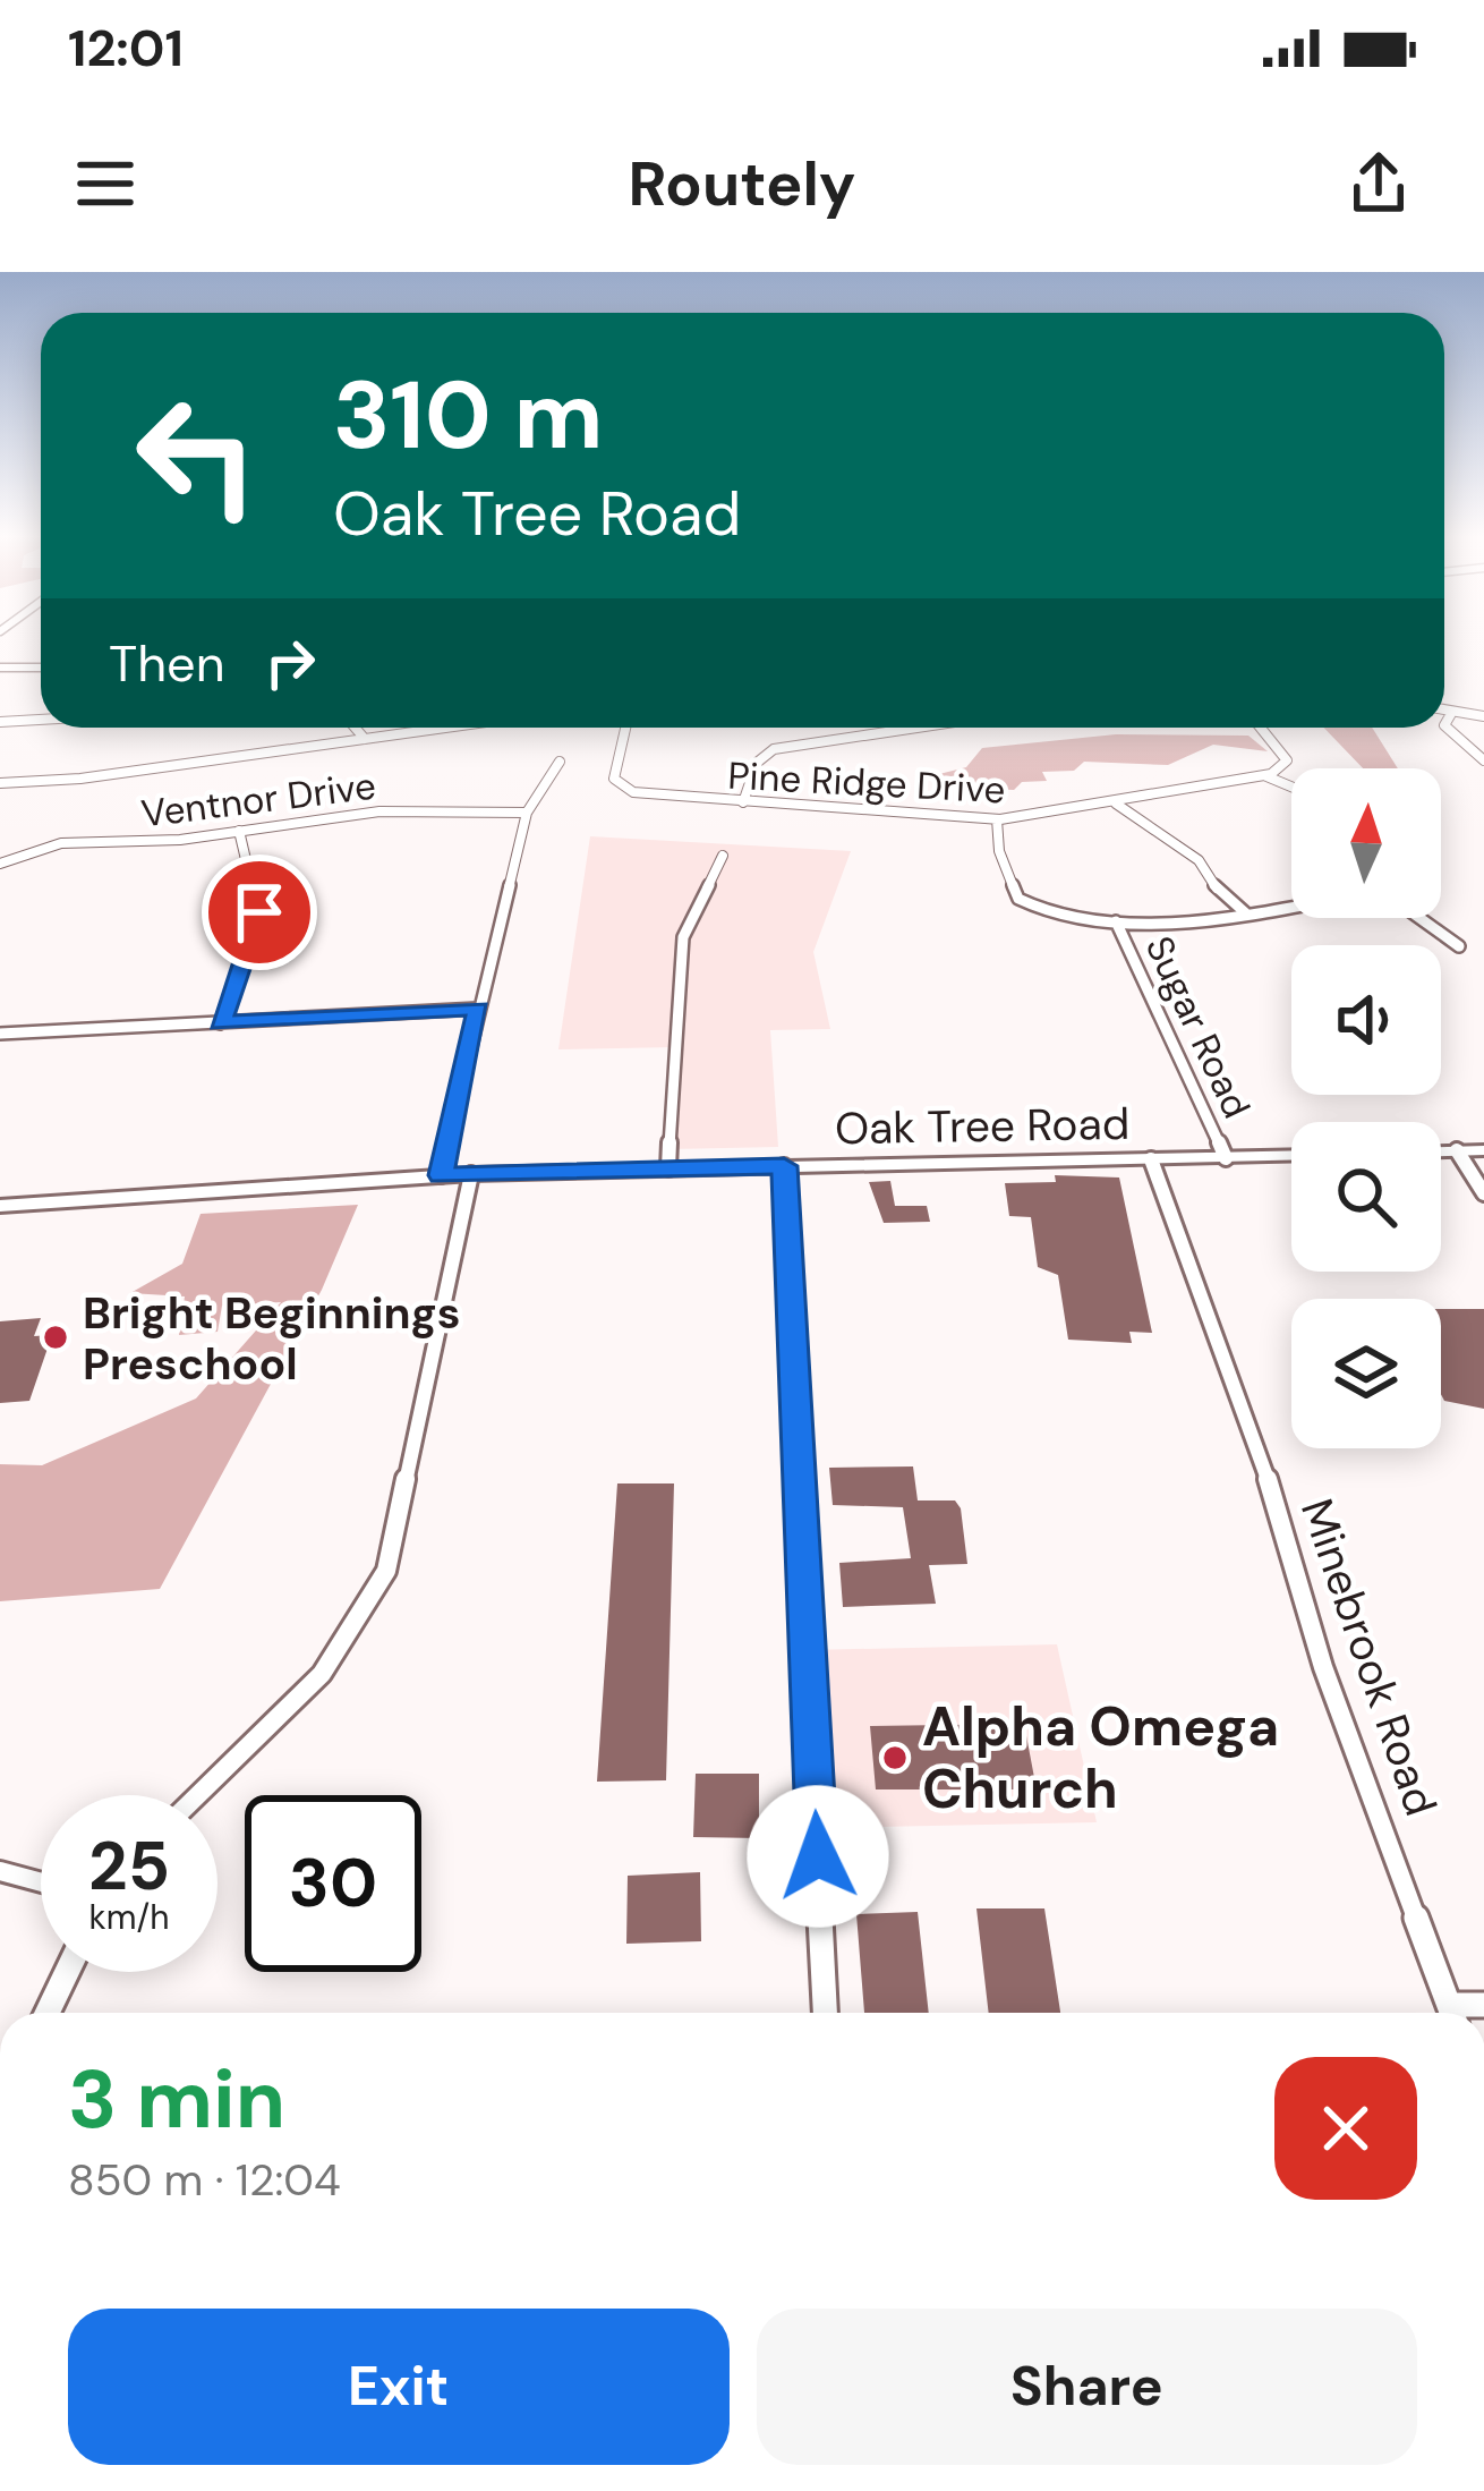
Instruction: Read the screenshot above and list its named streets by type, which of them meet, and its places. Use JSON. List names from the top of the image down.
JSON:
{
  "streets": {
    "main road": ["Oak Tree Road"],
    "street": [
      "Pine Ridge Drive",
      "Ventnor Drive",
      "Sugar Road",
      "Minebrook Road"
    ]
  },
  "crossings": [
    ["Sugar Road", "Oak Tree Road"],
    ["Oak Tree Road", "Minebrook Road"]
  ],
  "places": ["Bright Beginnings Preschool", "Alpha Omega Church"],
  "north": "top",
  "page": {
    "status": "12:01",
    "header": "Routely",
    "turn": ["310 m", "Oak Tree Road"],
    "then": "Then",
    "speed": "25 km/h",
    "limit": "30",
    "heading": ["3 min", "850 m · 12:04"],
    "buttons": ["Exit", "Share"]
  }
}
